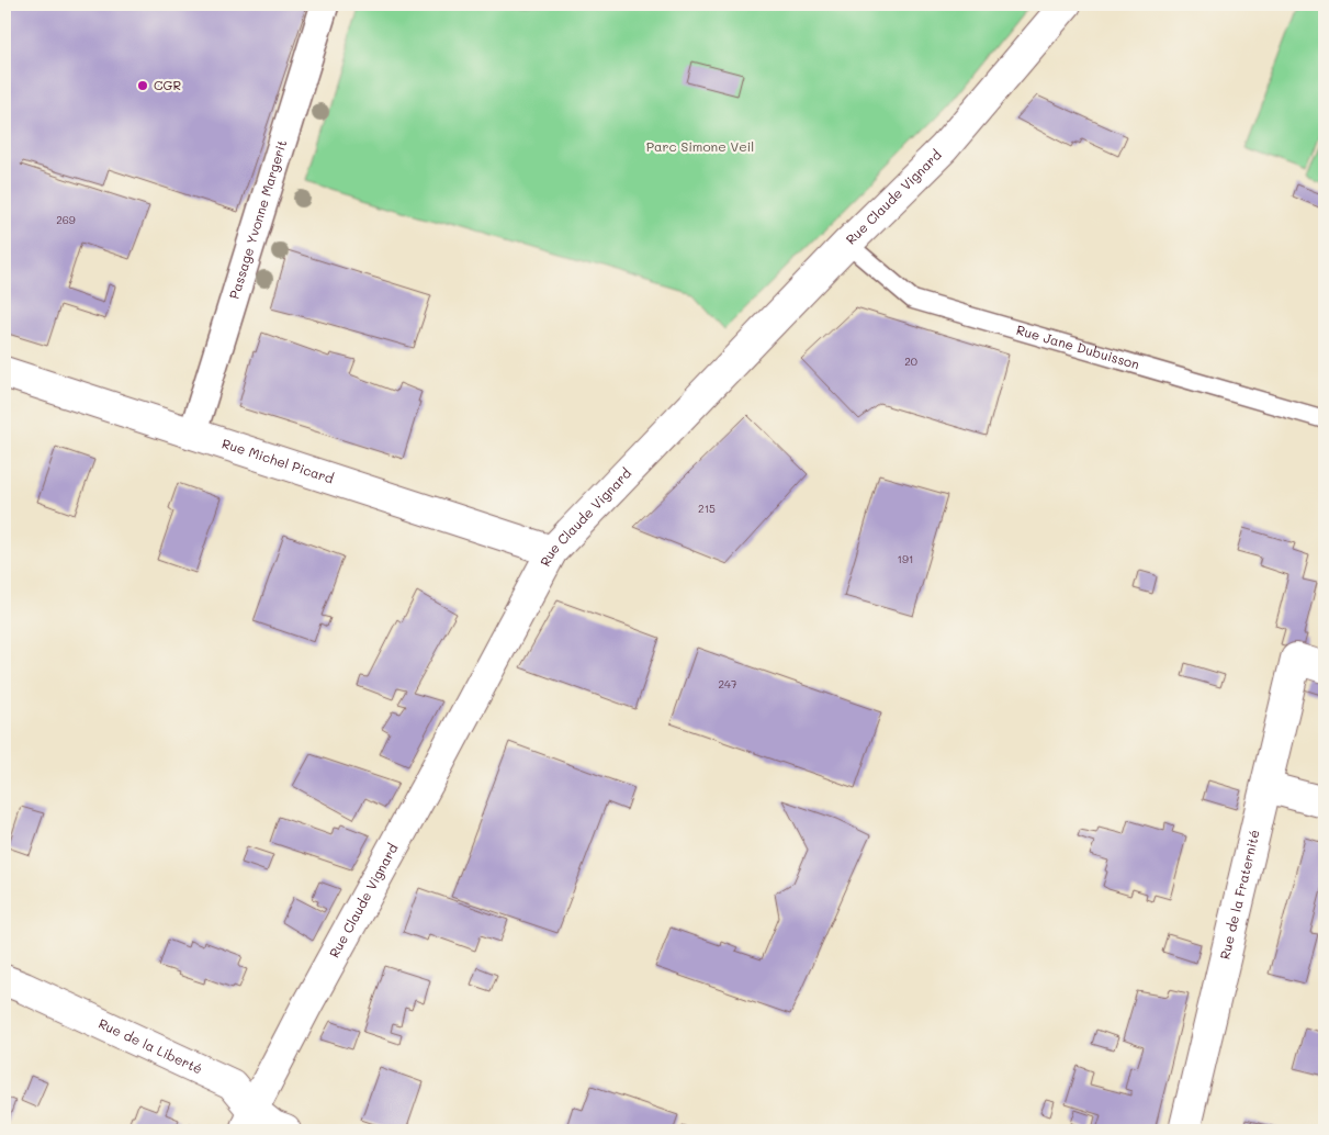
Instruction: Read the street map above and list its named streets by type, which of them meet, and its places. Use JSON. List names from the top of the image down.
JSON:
{
  "streets": {
    "street": [
      "Rue Claude Vignard",
      "Passage Yvonne Margerit",
      "Rue Michel Picard",
      "Rue de la Fraternité",
      "Rue de la Liberté"
    ],
    "lane": ["Rue Jane Dubuisson"]
  },
  "crossings": [
    ["Rue Claude Vignard", "Rue Jane Dubuisson"],
    ["Rue Claude Vignard", "Rue Michel Picard"],
    ["Rue Claude Vignard", "Rue de la Liberté"],
    ["Passage Yvonne Margerit", "Rue Michel Picard"]
  ],
  "parks": ["Parc Simone Veil"],
  "places": ["CGR"],
  "house_numbers": [
    "269",
    "20",
    "215",
    "191",
    "247"
  ]
}
